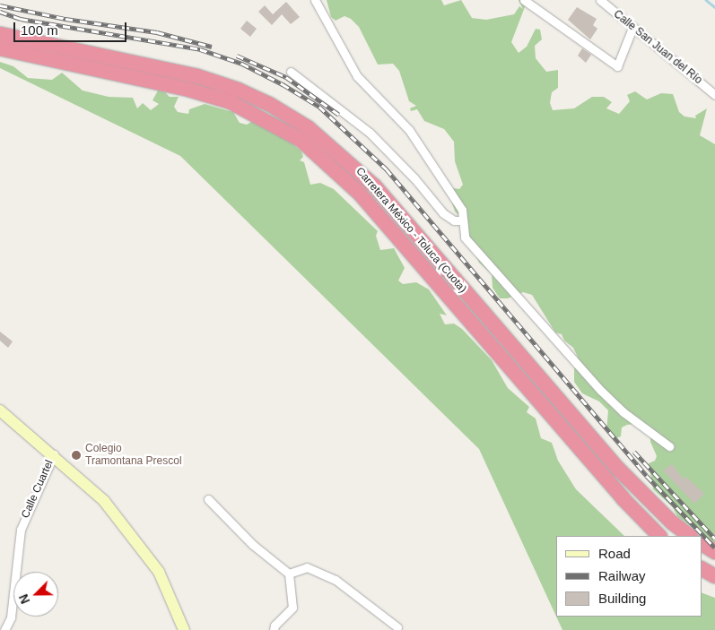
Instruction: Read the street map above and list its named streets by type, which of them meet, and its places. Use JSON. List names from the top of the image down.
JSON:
{
  "streets": {
    "highway": ["Carretera México - Toluca (Cuota)"],
    "street": ["Calle San Juan del Río", "Calle Cuartel"]
  },
  "places": ["Colegio Tramontana Prescol"],
  "legend": ["Road", "Railway", "Building"],
  "scale_bar": "100 m",
  "north": "bottom left"
}
